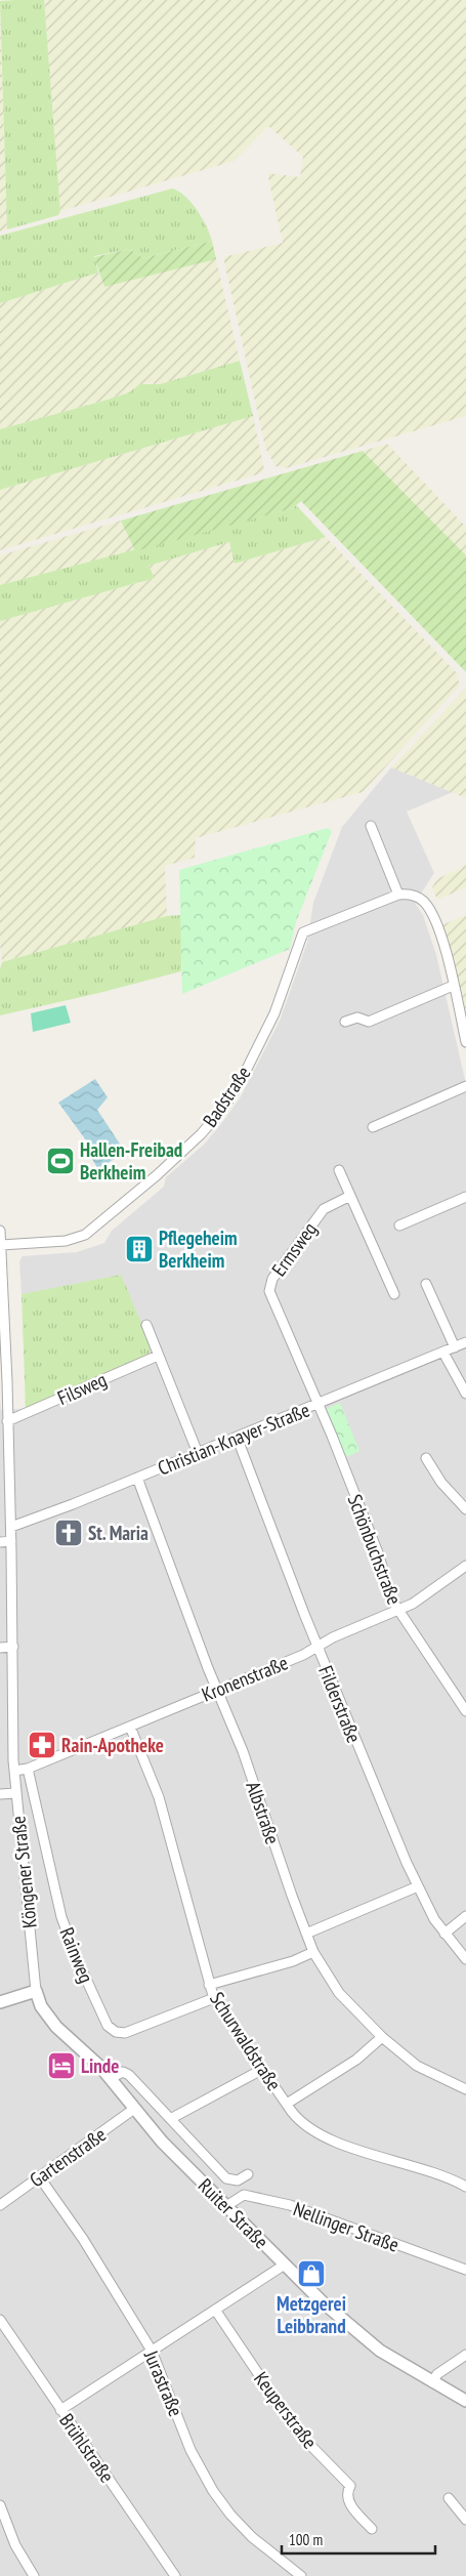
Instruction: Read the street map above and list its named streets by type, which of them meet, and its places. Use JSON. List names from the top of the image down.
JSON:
{
  "streets": {
    "street": [
      "Badstraße",
      "Ermsweg",
      "Filsweg",
      "Christian-Knayer-Straße",
      "Schönbuchstraße",
      "Kronenstraße",
      "Filderstraße",
      "Albstraße",
      "Köngener Straße",
      "Rainweg",
      "Schurwaldstraße",
      "Gartenstraße",
      "Ruiter Straße",
      "Nellinger Straße",
      "Jurastraße",
      "Keuperstraße",
      "Brühlstraße"
    ]
  },
  "crossings": [
    ["Badstraße", "Köngener Straße"],
    ["Ermsweg", "Christian-Knayer-Straße"],
    ["Ermsweg", "Schönbuchstraße"],
    ["Filsweg", "Köngener Straße"],
    ["Christian-Knayer-Straße", "Schönbuchstraße"],
    ["Christian-Knayer-Straße", "Filderstraße"],
    ["Christian-Knayer-Straße", "Albstraße"],
    ["Christian-Knayer-Straße", "Köngener Straße"],
    ["Schönbuchstraße", "Kronenstraße"],
    ["Kronenstraße", "Filderstraße"],
    ["Kronenstraße", "Albstraße"],
    ["Kronenstraße", "Köngener Straße"],
    ["Kronenstraße", "Rainweg"],
    ["Kronenstraße", "Schurwaldstraße"],
    ["Köngener Straße", "Ruiter Straße"],
    ["Rainweg", "Schurwaldstraße"],
    ["Gartenstraße", "Ruiter Straße"],
    ["Gartenstraße", "Jurastraße"],
    ["Ruiter Straße", "Nellinger Straße"]
  ],
  "places": {
    "sports": ["Hallen-Freibad Berkheim"],
    "building": ["Pflegeheim Berkheim"],
    "church": ["St. Maria"],
    "pharmacy": ["Rain-Apotheke"],
    "hotel": ["Linde"],
    "shop": ["Metzgerei Leibbrand"]
  },
  "scale_bar": "100 m"
}
